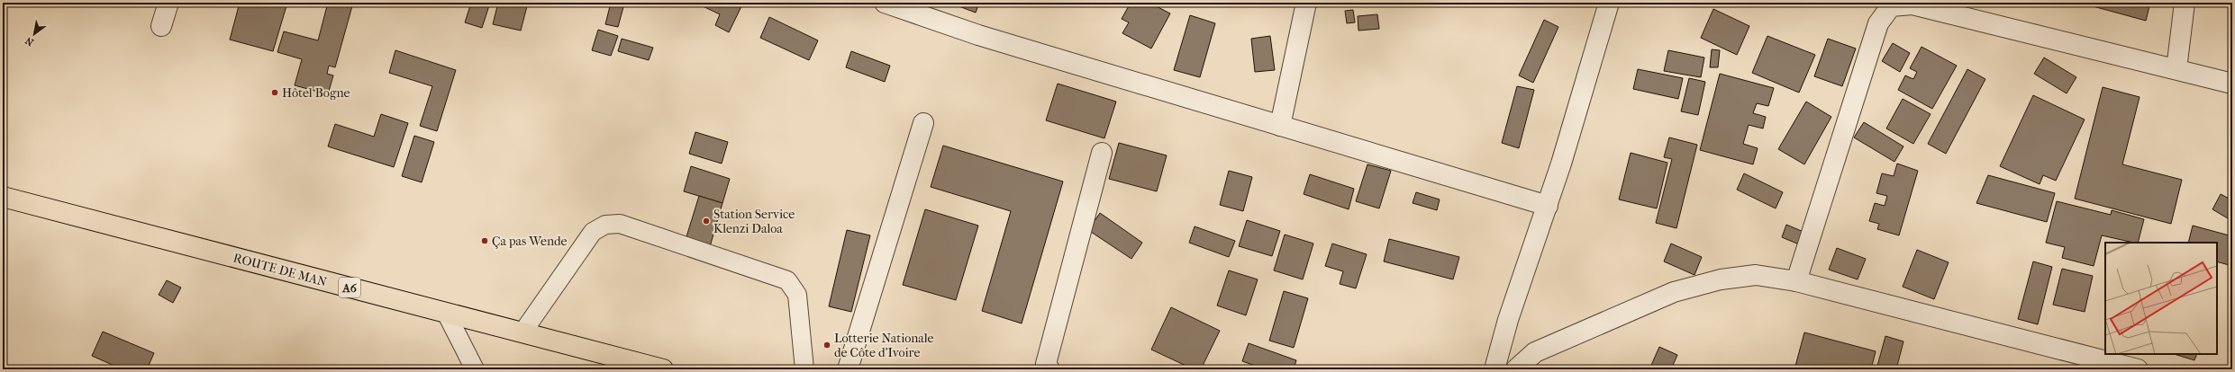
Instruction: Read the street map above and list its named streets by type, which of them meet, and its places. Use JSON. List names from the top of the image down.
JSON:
{
  "streets": {
    "highway": ["ROUTE DE MAN", "A6"]
  },
  "places": [
    "Hôtel Bogne",
    "Station Service Klenzi Daloa",
    "Ça pas Wende",
    "Lotterie Nationale de Côte d'Ivoire"
  ],
  "north": "bottom left"
}
